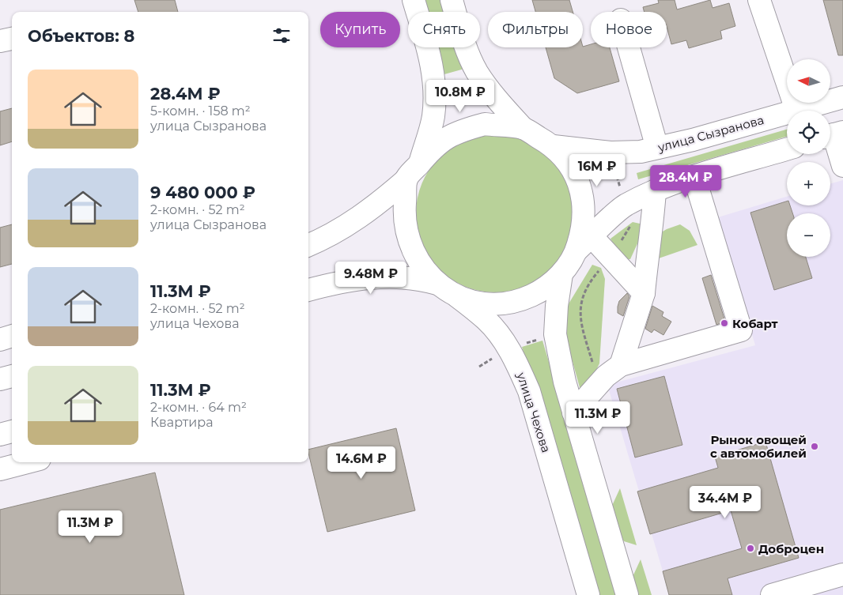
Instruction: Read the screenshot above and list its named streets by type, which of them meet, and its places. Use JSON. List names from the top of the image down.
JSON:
{
  "streets": {
    "main road": ["улица Сызранова", "улица Чехова"]
  },
  "places": ["Кобарт", "Рынок овощей с автомобилей", "Доброцен"],
  "north": "left",
  "page": {
    "chip": [
      "Купить",
      "Снять",
      "Фильтры",
      "Новое"
    ],
    "heading": "Объектов: 8",
    "map_buttons": ["+", "−"],
    "list": [
      {
        "name": "28.4M ₽",
        "note": "5-комн. · 158 m² · улица Сызранова"
      },
      {
        "name": "9 480 000 ₽",
        "note": "2-комн. · 52 m² · улица Сызранова"
      },
      {
        "name": "11.3M ₽",
        "note": "2-комн. · 52 m² · улица Чехова"
      },
      {
        "name": "11.3M ₽",
        "note": "2-комн. · 64 m² · Квартира"
      }
    ],
    "price": [
      "10.8M ₽",
      "16M ₽",
      "28.4M ₽",
      "9.48M ₽",
      "11.3M ₽",
      "14.6M ₽",
      "34.4M ₽",
      "11.3M ₽"
    ]
  }
}
